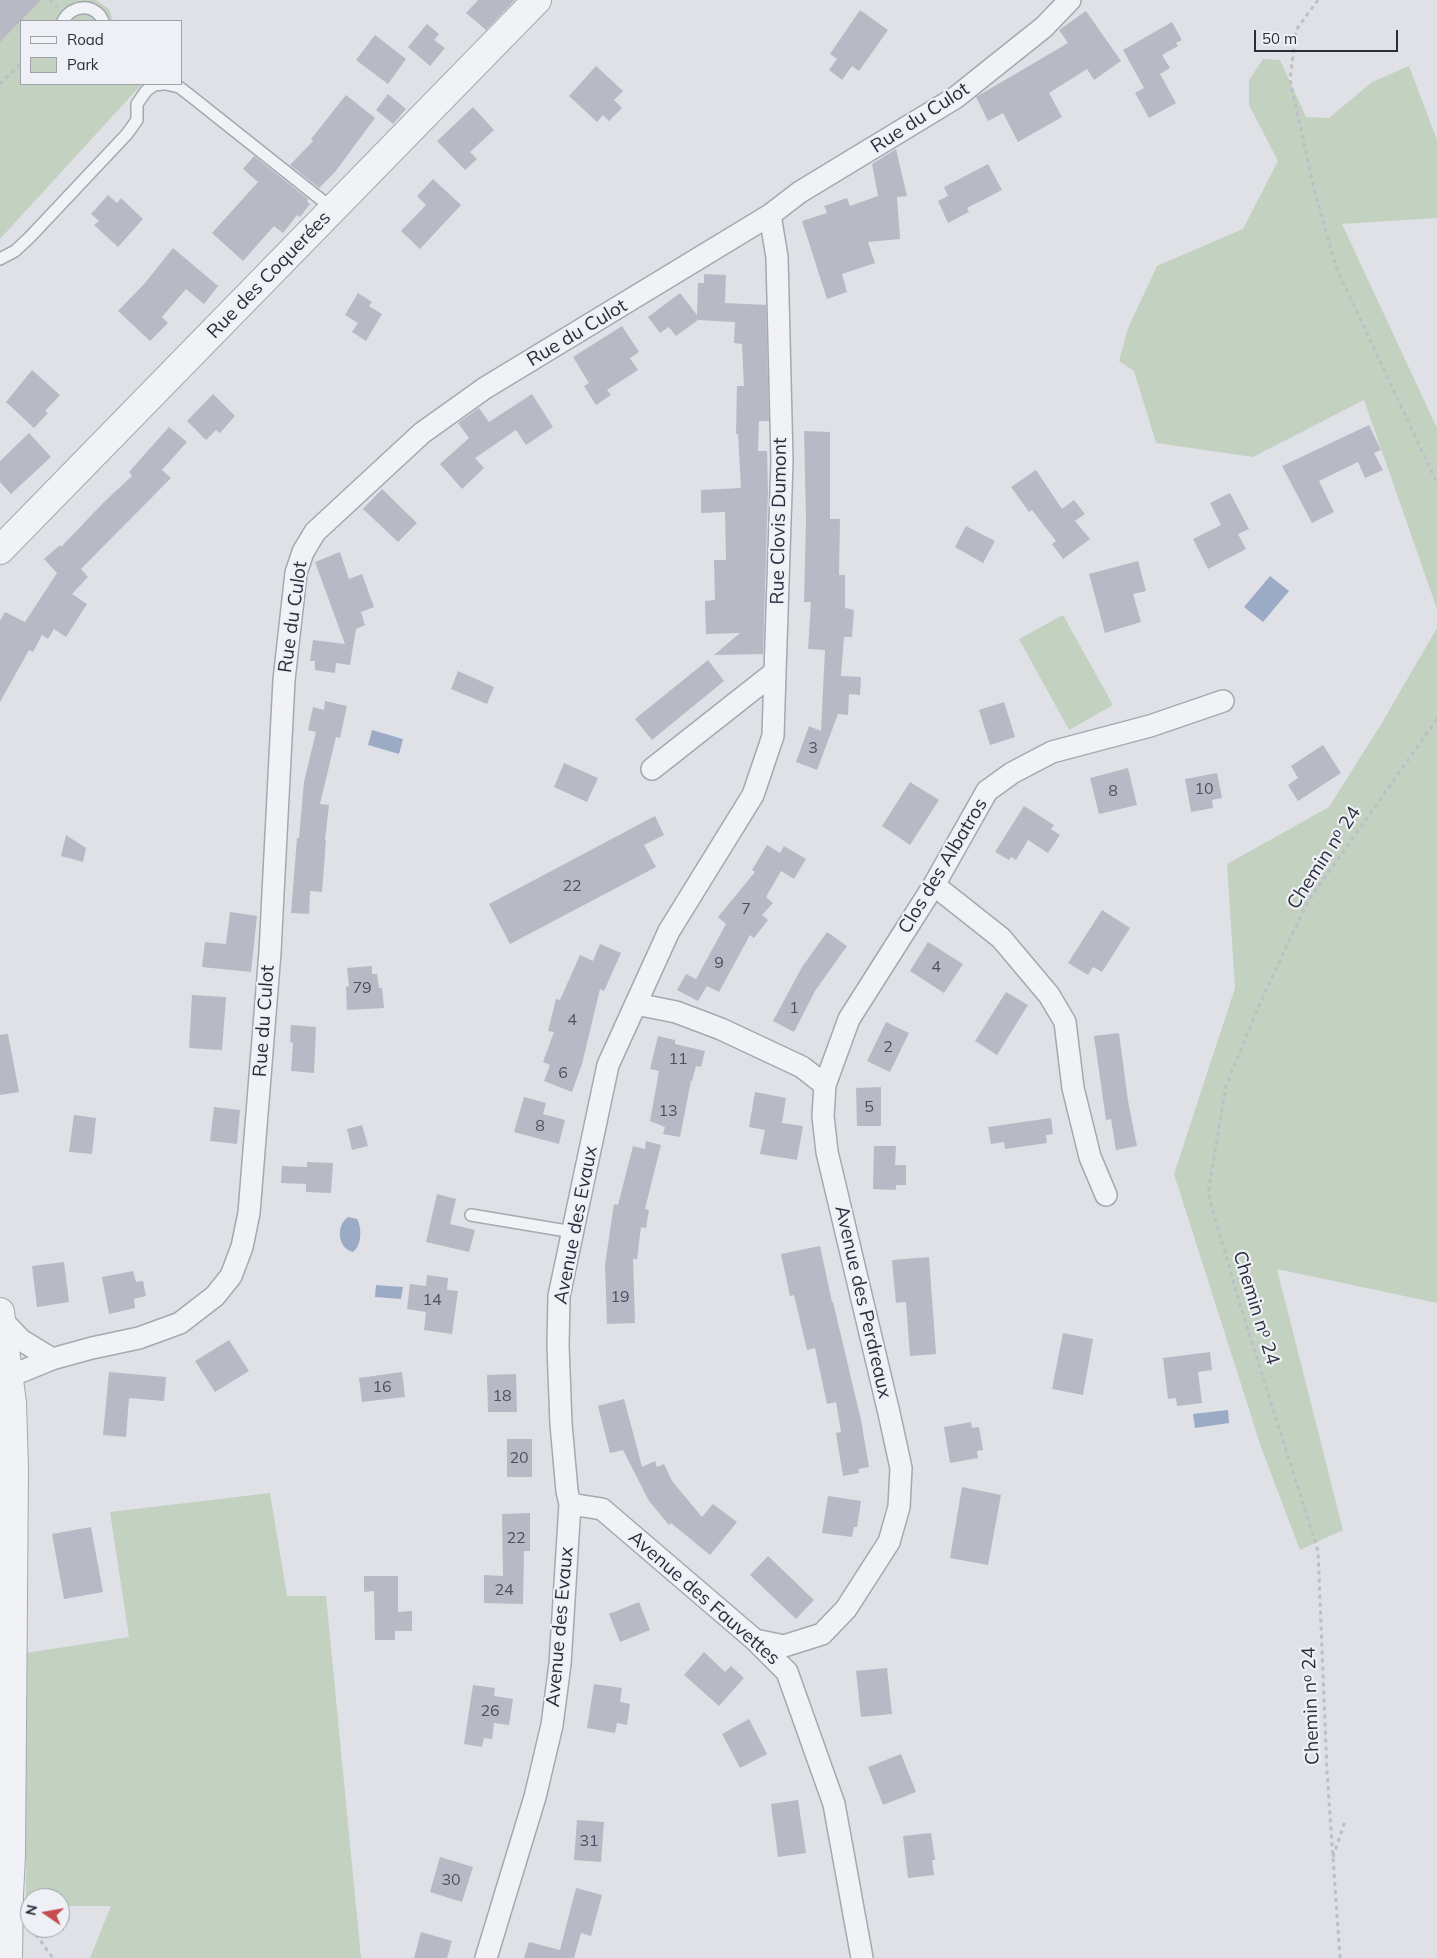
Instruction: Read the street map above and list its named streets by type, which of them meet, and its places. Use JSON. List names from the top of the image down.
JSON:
{
  "streets": {
    "street": [
      "Rue du Culot",
      "Rue des Coquerées",
      "Rue Clovis Dumont",
      "Clos des Albatros",
      "Avenue des Evaux",
      "Avenue des Perdreaux",
      "Avenue des Fauvettes"
    ],
    "path": ["Chemin nᵒ 24"]
  },
  "crossings": [
    ["Rue du Culot", "Rue Clovis Dumont"],
    ["Rue Clovis Dumont", "Avenue des Evaux"],
    ["Clos des Albatros", "Avenue des Perdreaux"],
    ["Avenue des Evaux", "Avenue des Fauvettes"],
    ["Avenue des Perdreaux", "Avenue des Fauvettes"]
  ],
  "house_numbers": [
    "3",
    "10",
    "8",
    "22",
    "7",
    "9",
    "4",
    "79",
    "1",
    "4",
    "2",
    "11",
    "6",
    "5",
    "13",
    "8",
    "19",
    "14",
    "16",
    "18",
    "20",
    "22",
    "24",
    "26",
    "31",
    "30"
  ],
  "legend": ["Road", "Park"],
  "scale_bar": "50 m",
  "north": "left"
}
